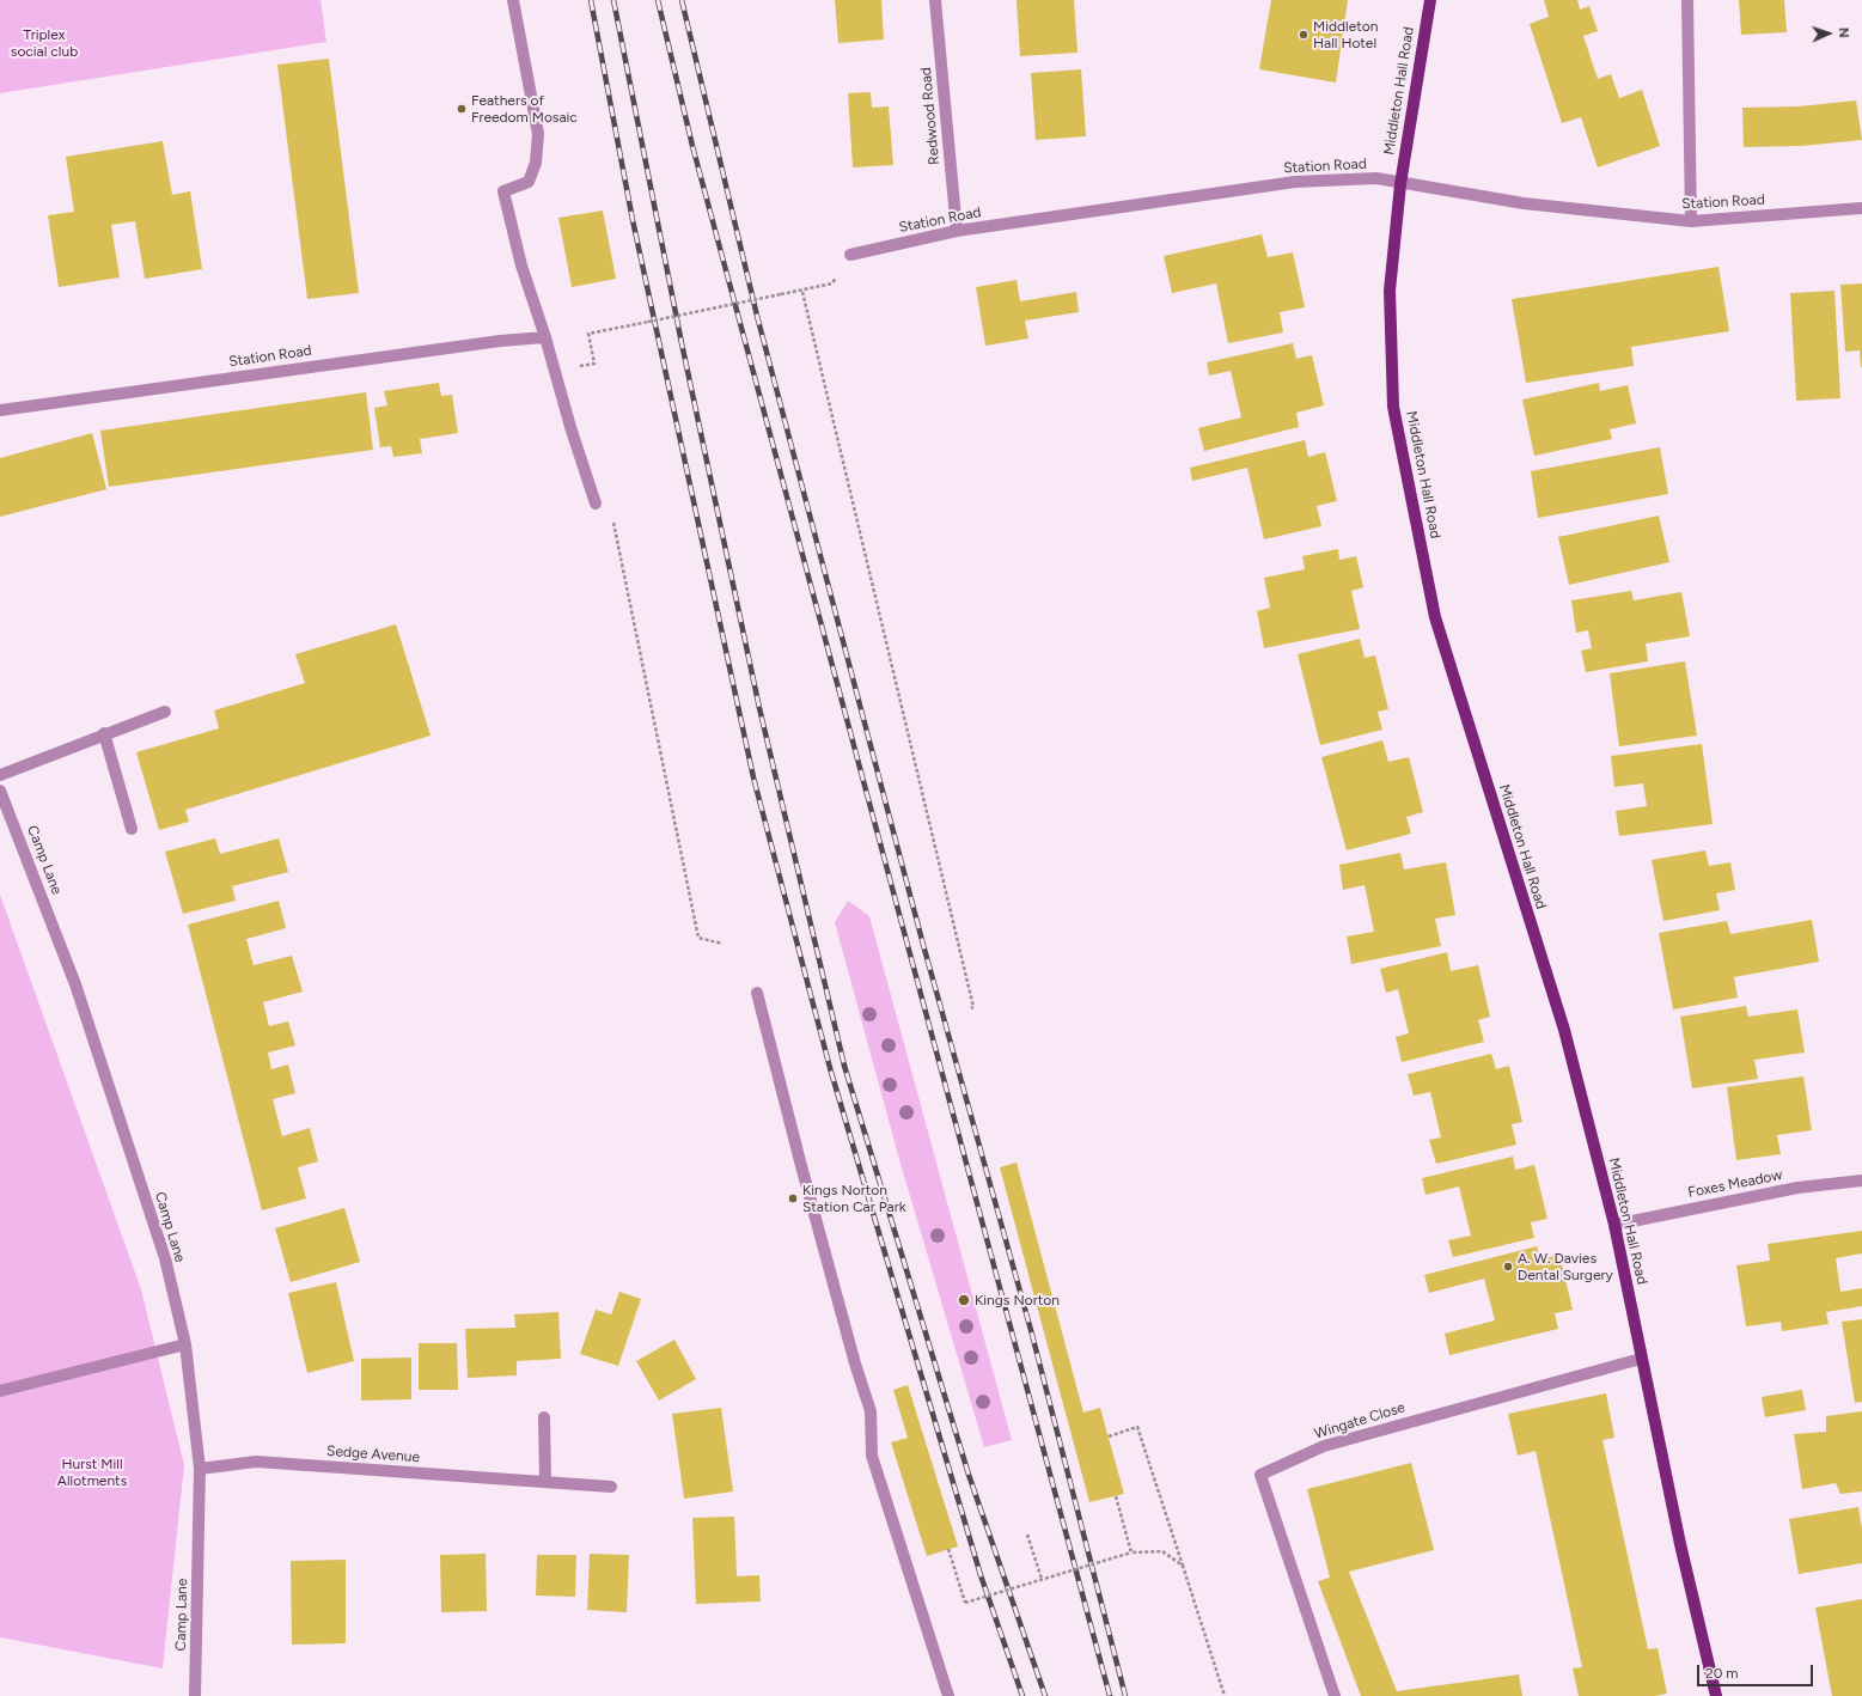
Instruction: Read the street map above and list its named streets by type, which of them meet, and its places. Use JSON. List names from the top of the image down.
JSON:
{
  "streets": {
    "main road": ["Middleton Hall Road"],
    "street": [
      "Redwood Road",
      "Station Road",
      "Camp Lane",
      "Foxes Meadow",
      "Wingate Close",
      "Sedge Avenue"
    ]
  },
  "crossings": [
    ["Middleton Hall Road", "Station Road"],
    ["Middleton Hall Road", "Foxes Meadow"],
    ["Middleton Hall Road", "Wingate Close"],
    ["Redwood Road", "Station Road"],
    ["Camp Lane", "Sedge Avenue"]
  ],
  "parks": ["Triplex social club", "Hurst Mill Allotments"],
  "places": [
    "Middleton Hall Hotel",
    "Feathers of Freedom Mosaic",
    "Kings Norton Station Car Park",
    "A. W. Davies Dental Surgery",
    "Kings Norton"
  ],
  "scale_bar": "20 m",
  "north": "right"
}
